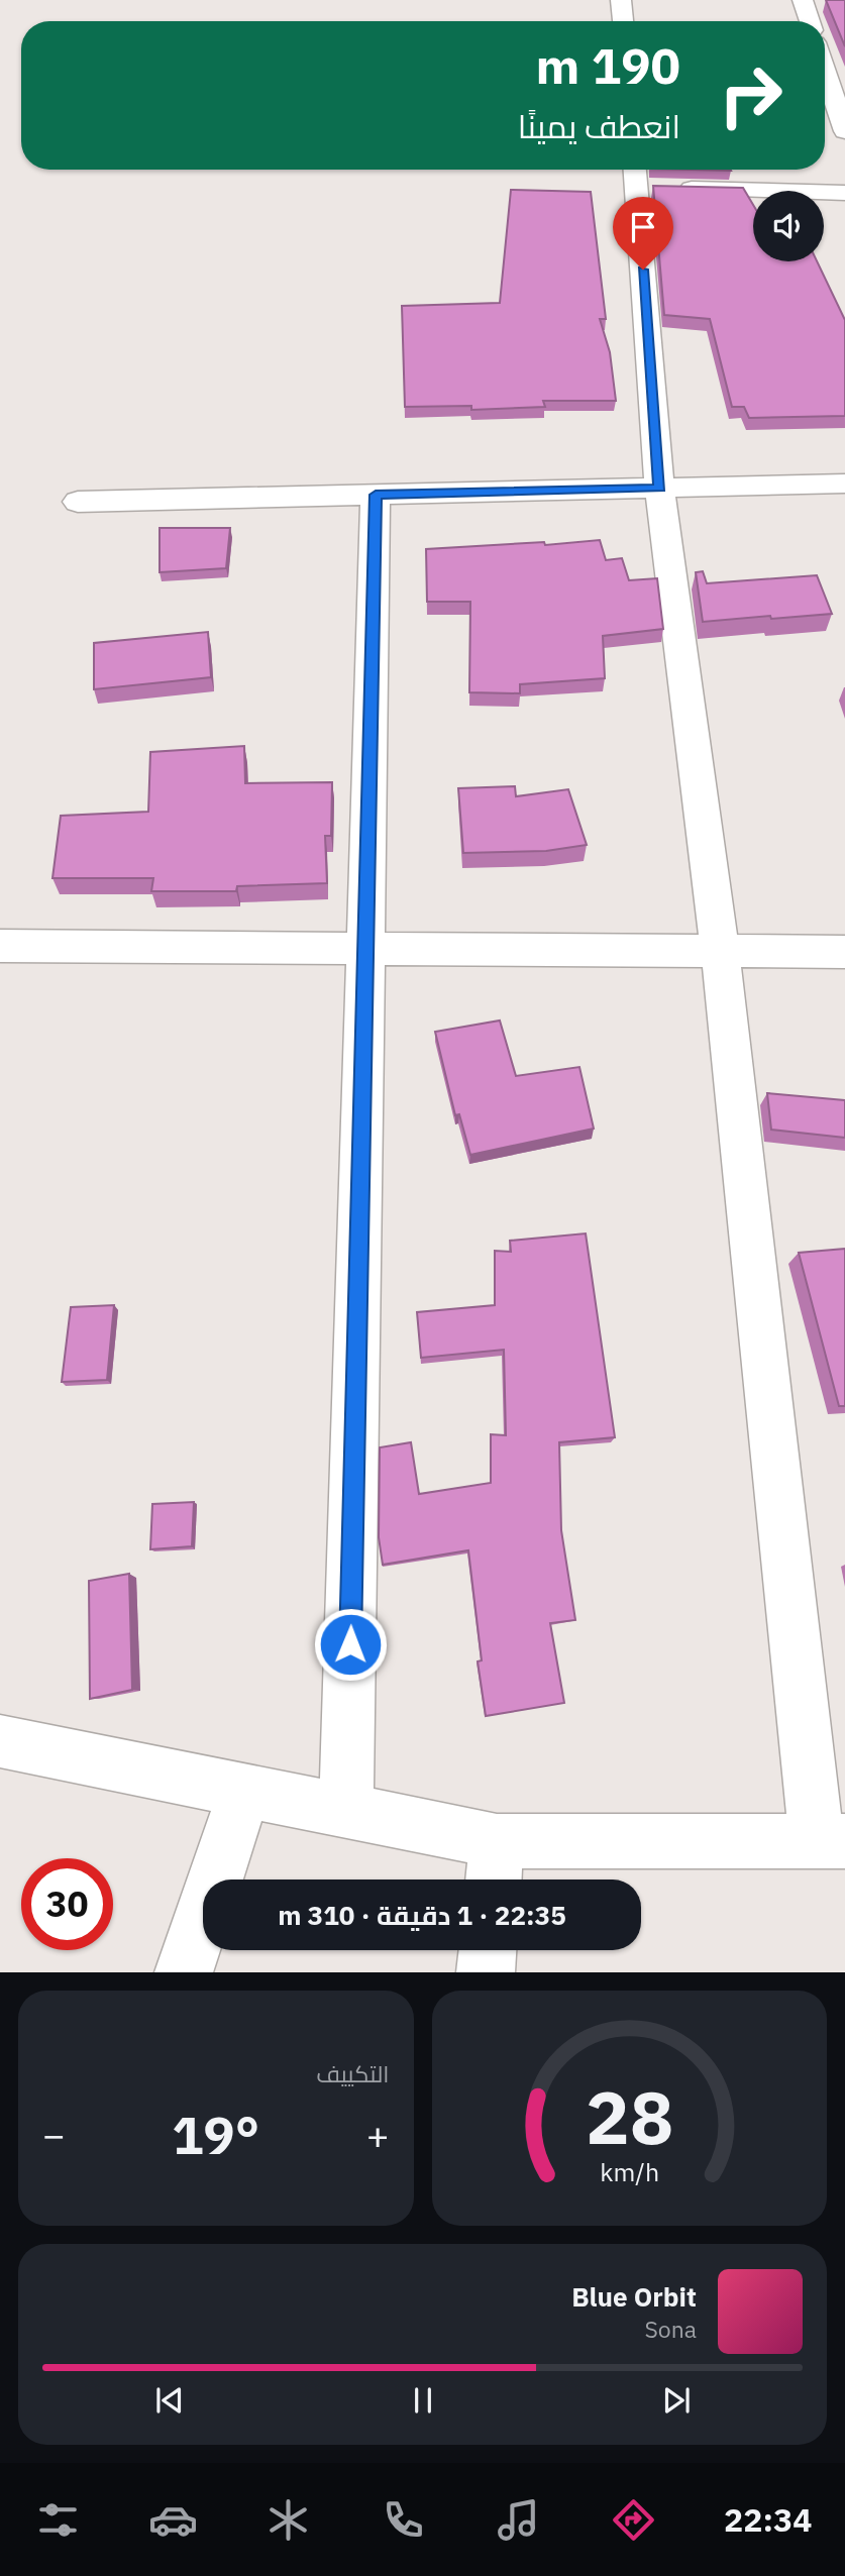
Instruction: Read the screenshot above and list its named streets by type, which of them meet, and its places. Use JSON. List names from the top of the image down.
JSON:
{
  "page": {
    "turn": ["190 m", "انعطف يمينًا"],
    "limit": "30",
    "trip": "22:35 · 1 دقيقة · 310 m",
    "tile": "التكييف",
    "heat": ["−", "19°", "+"],
    "song": ["Blue Orbit", "Sona"],
    "tabs": "22:34",
    "gauge": ["28", "km/h"]
  }
}
